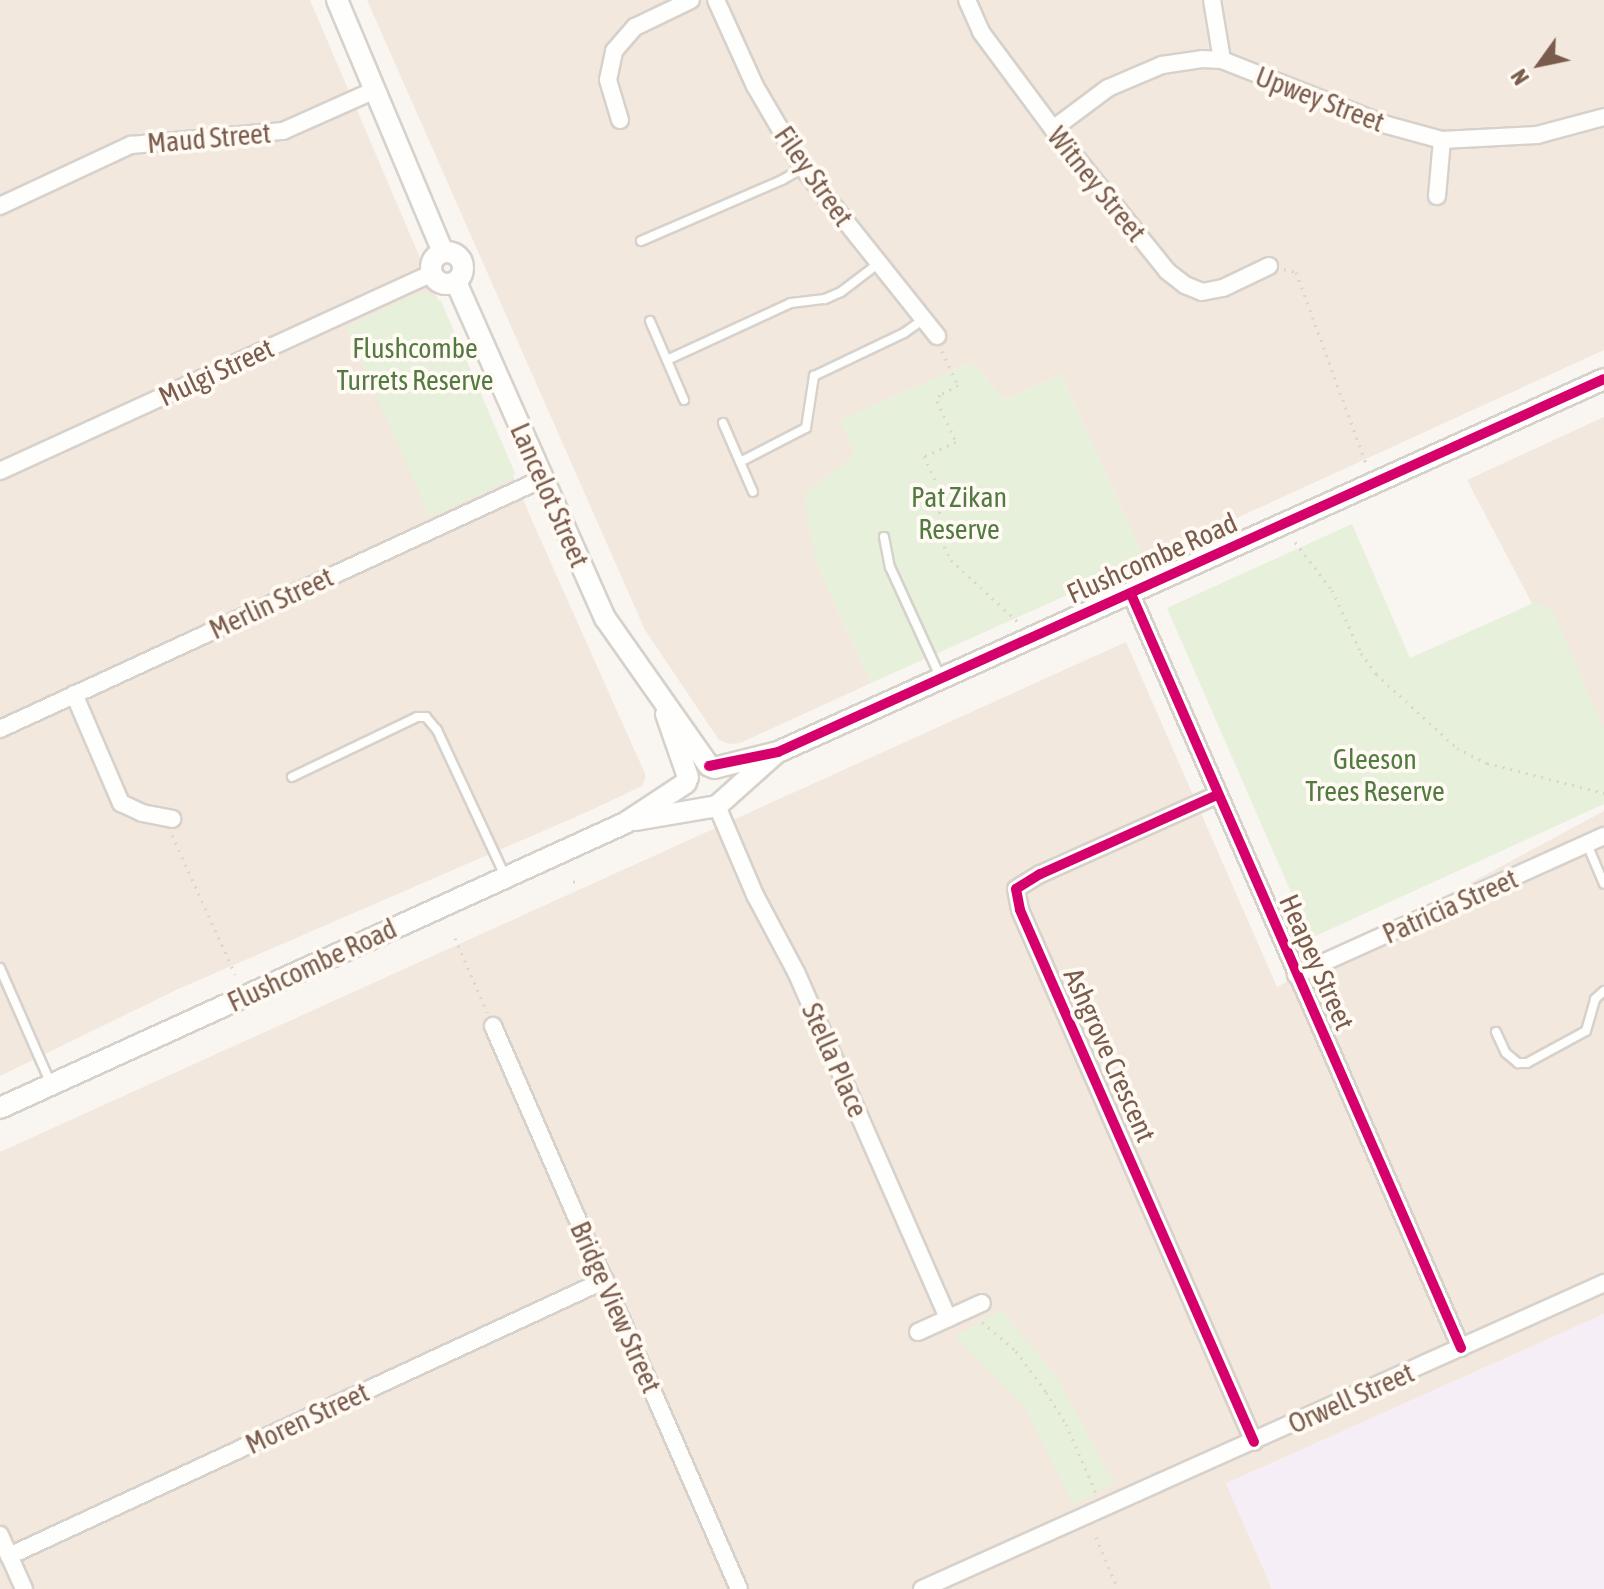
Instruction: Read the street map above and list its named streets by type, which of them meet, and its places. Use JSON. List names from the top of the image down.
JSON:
{
  "streets": {
    "street": [
      "Upwey Street",
      "Maud Street",
      "Filey Street",
      "Witney Street",
      "Mulgi Street",
      "Lancelot Street",
      "Flushcombe Road",
      "Merlin Street",
      "Patricia Street",
      "Heapey Street",
      "Ashgrove Crescent",
      "Stella Place",
      "Bridge View Street",
      "Orwell Street",
      "Moren Street"
    ]
  },
  "crossings": [
    ["Upwey Street", "Witney Street"],
    ["Mulgi Street", "Lancelot Street"],
    ["Lancelot Street", "Flushcombe Road"],
    ["Lancelot Street", "Merlin Street"],
    ["Lancelot Street", "Stella Place"],
    ["Flushcombe Road", "Heapey Street"],
    ["Flushcombe Road", "Stella Place"],
    ["Patricia Street", "Heapey Street"],
    ["Heapey Street", "Ashgrove Crescent"],
    ["Heapey Street", "Orwell Street"],
    ["Ashgrove Crescent", "Orwell Street"],
    ["Bridge View Street", "Moren Street"]
  ],
  "parks": ["Flushcombe Turrets Reserve", "Pat Zikan Reserve", "Gleeson Trees Reserve"],
  "north": "bottom left"
}
